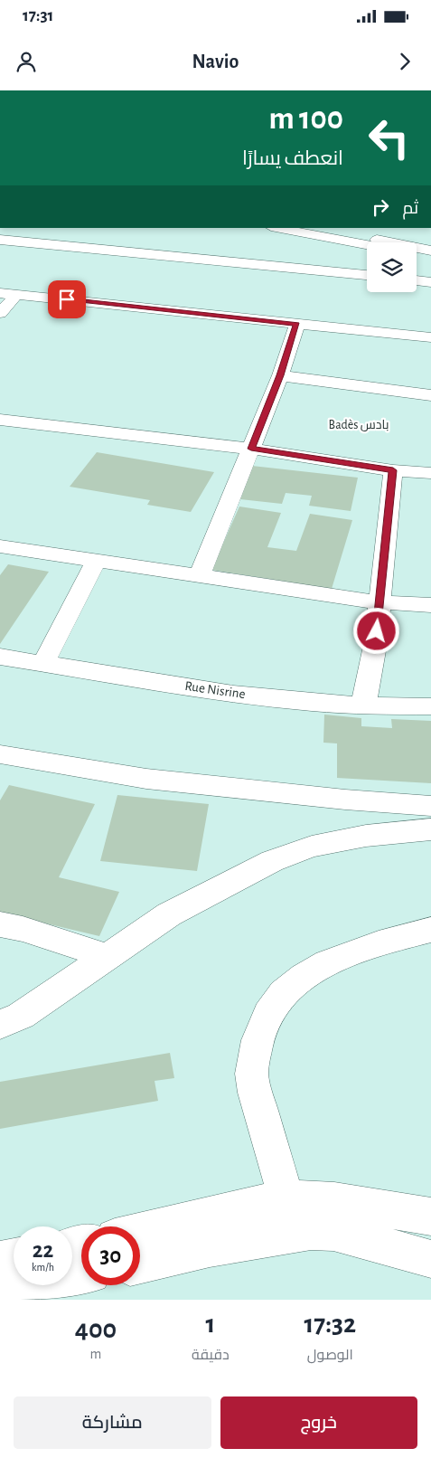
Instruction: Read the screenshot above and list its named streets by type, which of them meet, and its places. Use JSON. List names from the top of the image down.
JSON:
{
  "streets": {
    "street": ["Rue Nisrine"]
  },
  "districts": ["Badès بادس"],
  "page": {
    "status": "17:31",
    "header": "Navio",
    "turn": ["100 m", "انعطف يسارًا"],
    "then": "ثم",
    "speed": "22 km/h",
    "limit": "30",
    "eta": [
      "17:32",
      "الوصول",
      "1",
      "دقيقة",
      "400",
      "m"
    ],
    "buttons": ["خروج", "مشاركة"]
  }
}
